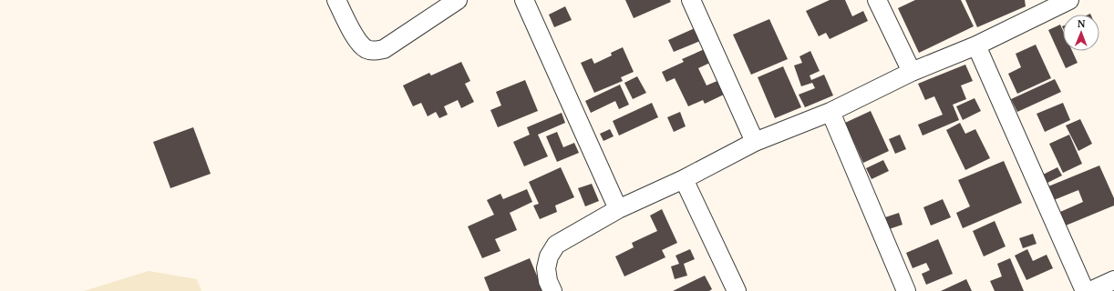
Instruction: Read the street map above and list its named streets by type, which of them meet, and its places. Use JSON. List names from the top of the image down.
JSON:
{
  "north": "top"
}
